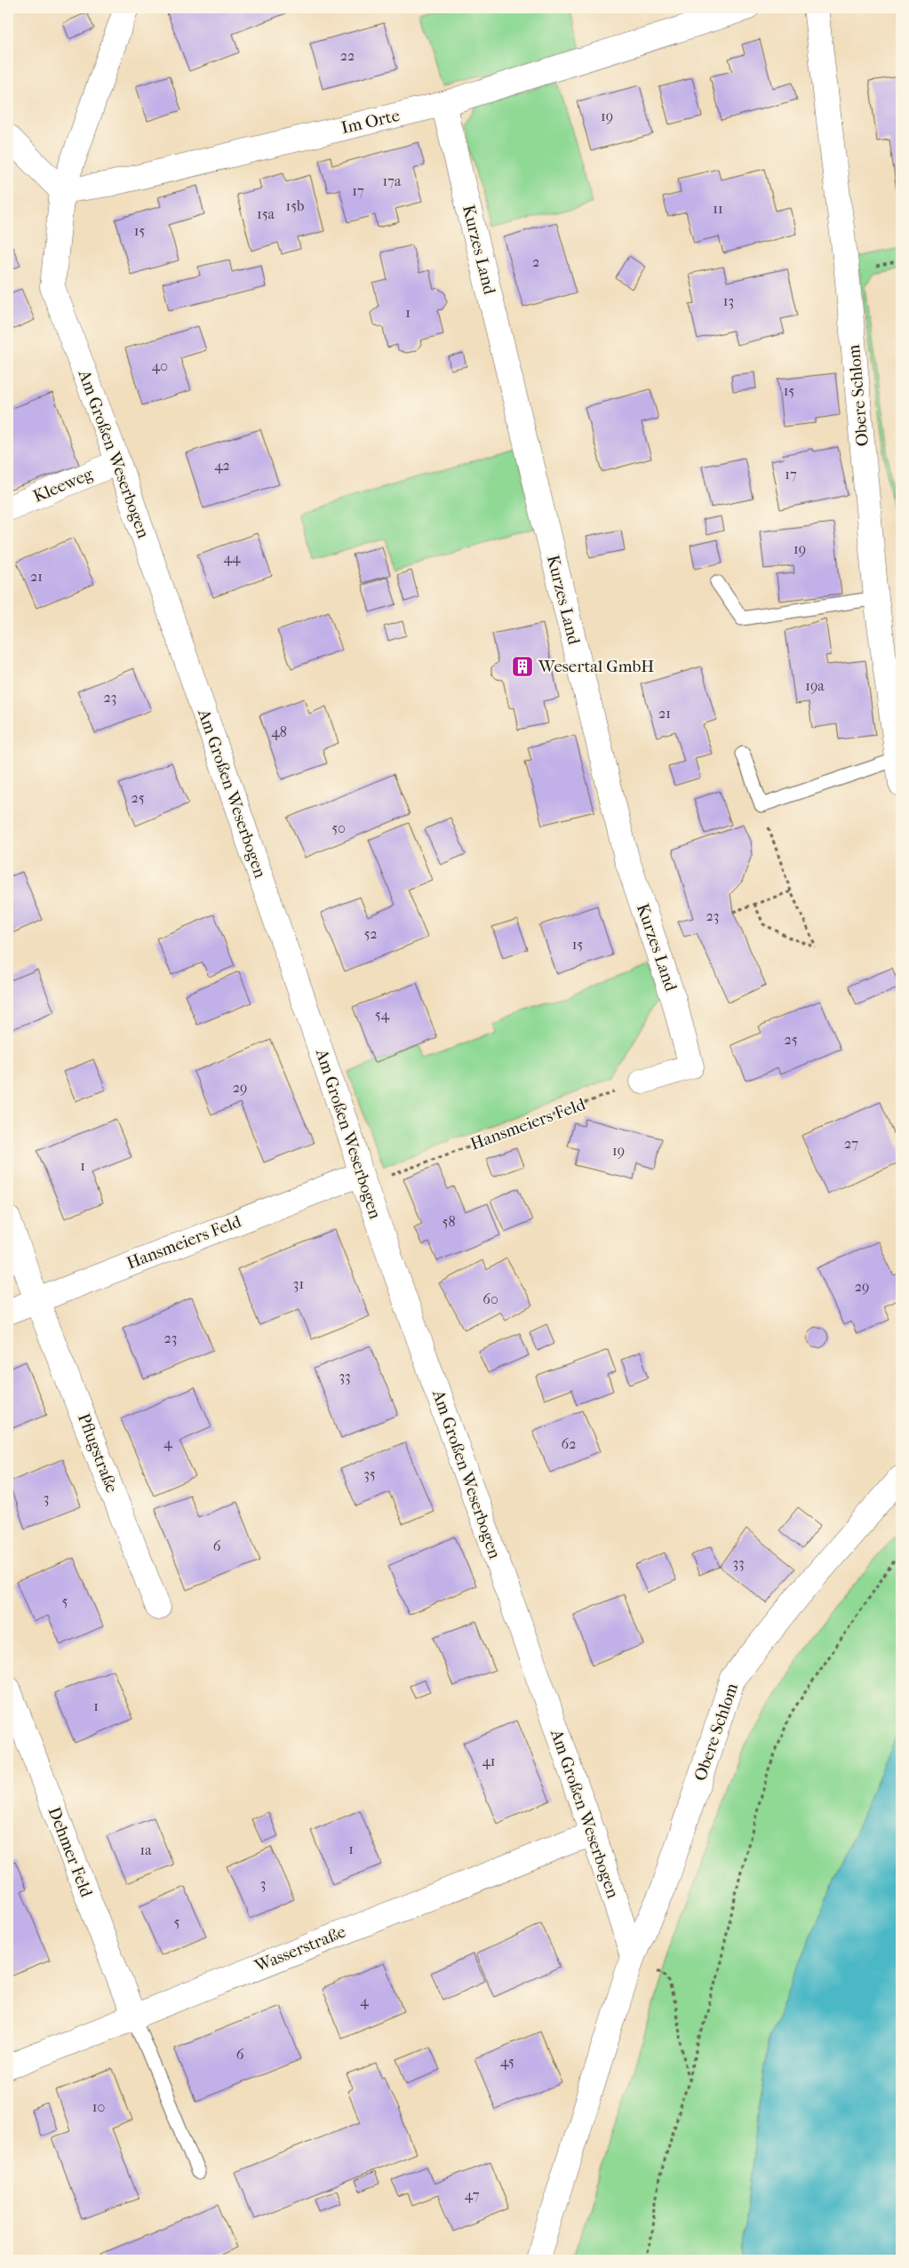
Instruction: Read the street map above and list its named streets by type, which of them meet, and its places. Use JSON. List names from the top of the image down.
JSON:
{
  "streets": {
    "street": [
      "Im Orte",
      "Kurzes Land",
      "Obere Schlom",
      "Am Großen Weserbogen",
      "Kleeweg",
      "Hansmeiers Feld",
      "Pflugstraße",
      "Dehmer Feld",
      "Wasserstraße"
    ]
  },
  "crossings": [
    ["Im Orte", "Kurzes Land"],
    ["Im Orte", "Am Großen Weserbogen"],
    ["Kurzes Land", "Hansmeiers Feld"],
    ["Obere Schlom", "Am Großen Weserbogen"],
    ["Am Großen Weserbogen", "Kleeweg"],
    ["Am Großen Weserbogen", "Hansmeiers Feld"],
    ["Am Großen Weserbogen", "Wasserstraße"],
    ["Hansmeiers Feld", "Pflugstraße"],
    ["Dehmer Feld", "Wasserstraße"]
  ],
  "places": {
    "building": ["Wesertal GmbH"]
  },
  "house_numbers": [
    "22",
    "19",
    "17a",
    "17",
    "15b",
    "11",
    "15a",
    "15",
    "2",
    "13",
    "1",
    "40",
    "15",
    "42",
    "17",
    "19",
    "44",
    "21",
    "19a",
    "23",
    "21",
    "48",
    "25",
    "50",
    "23",
    "52",
    "15",
    "54",
    "25",
    "29",
    "27",
    "19",
    "1",
    "58",
    "31",
    "29",
    "60",
    "23",
    "33",
    "4",
    "62",
    "35",
    "3",
    "6",
    "33",
    "5",
    "1",
    "41",
    "1",
    "1a",
    "3",
    "5",
    "4",
    "6",
    "45",
    "10",
    "47"
  ]
}
